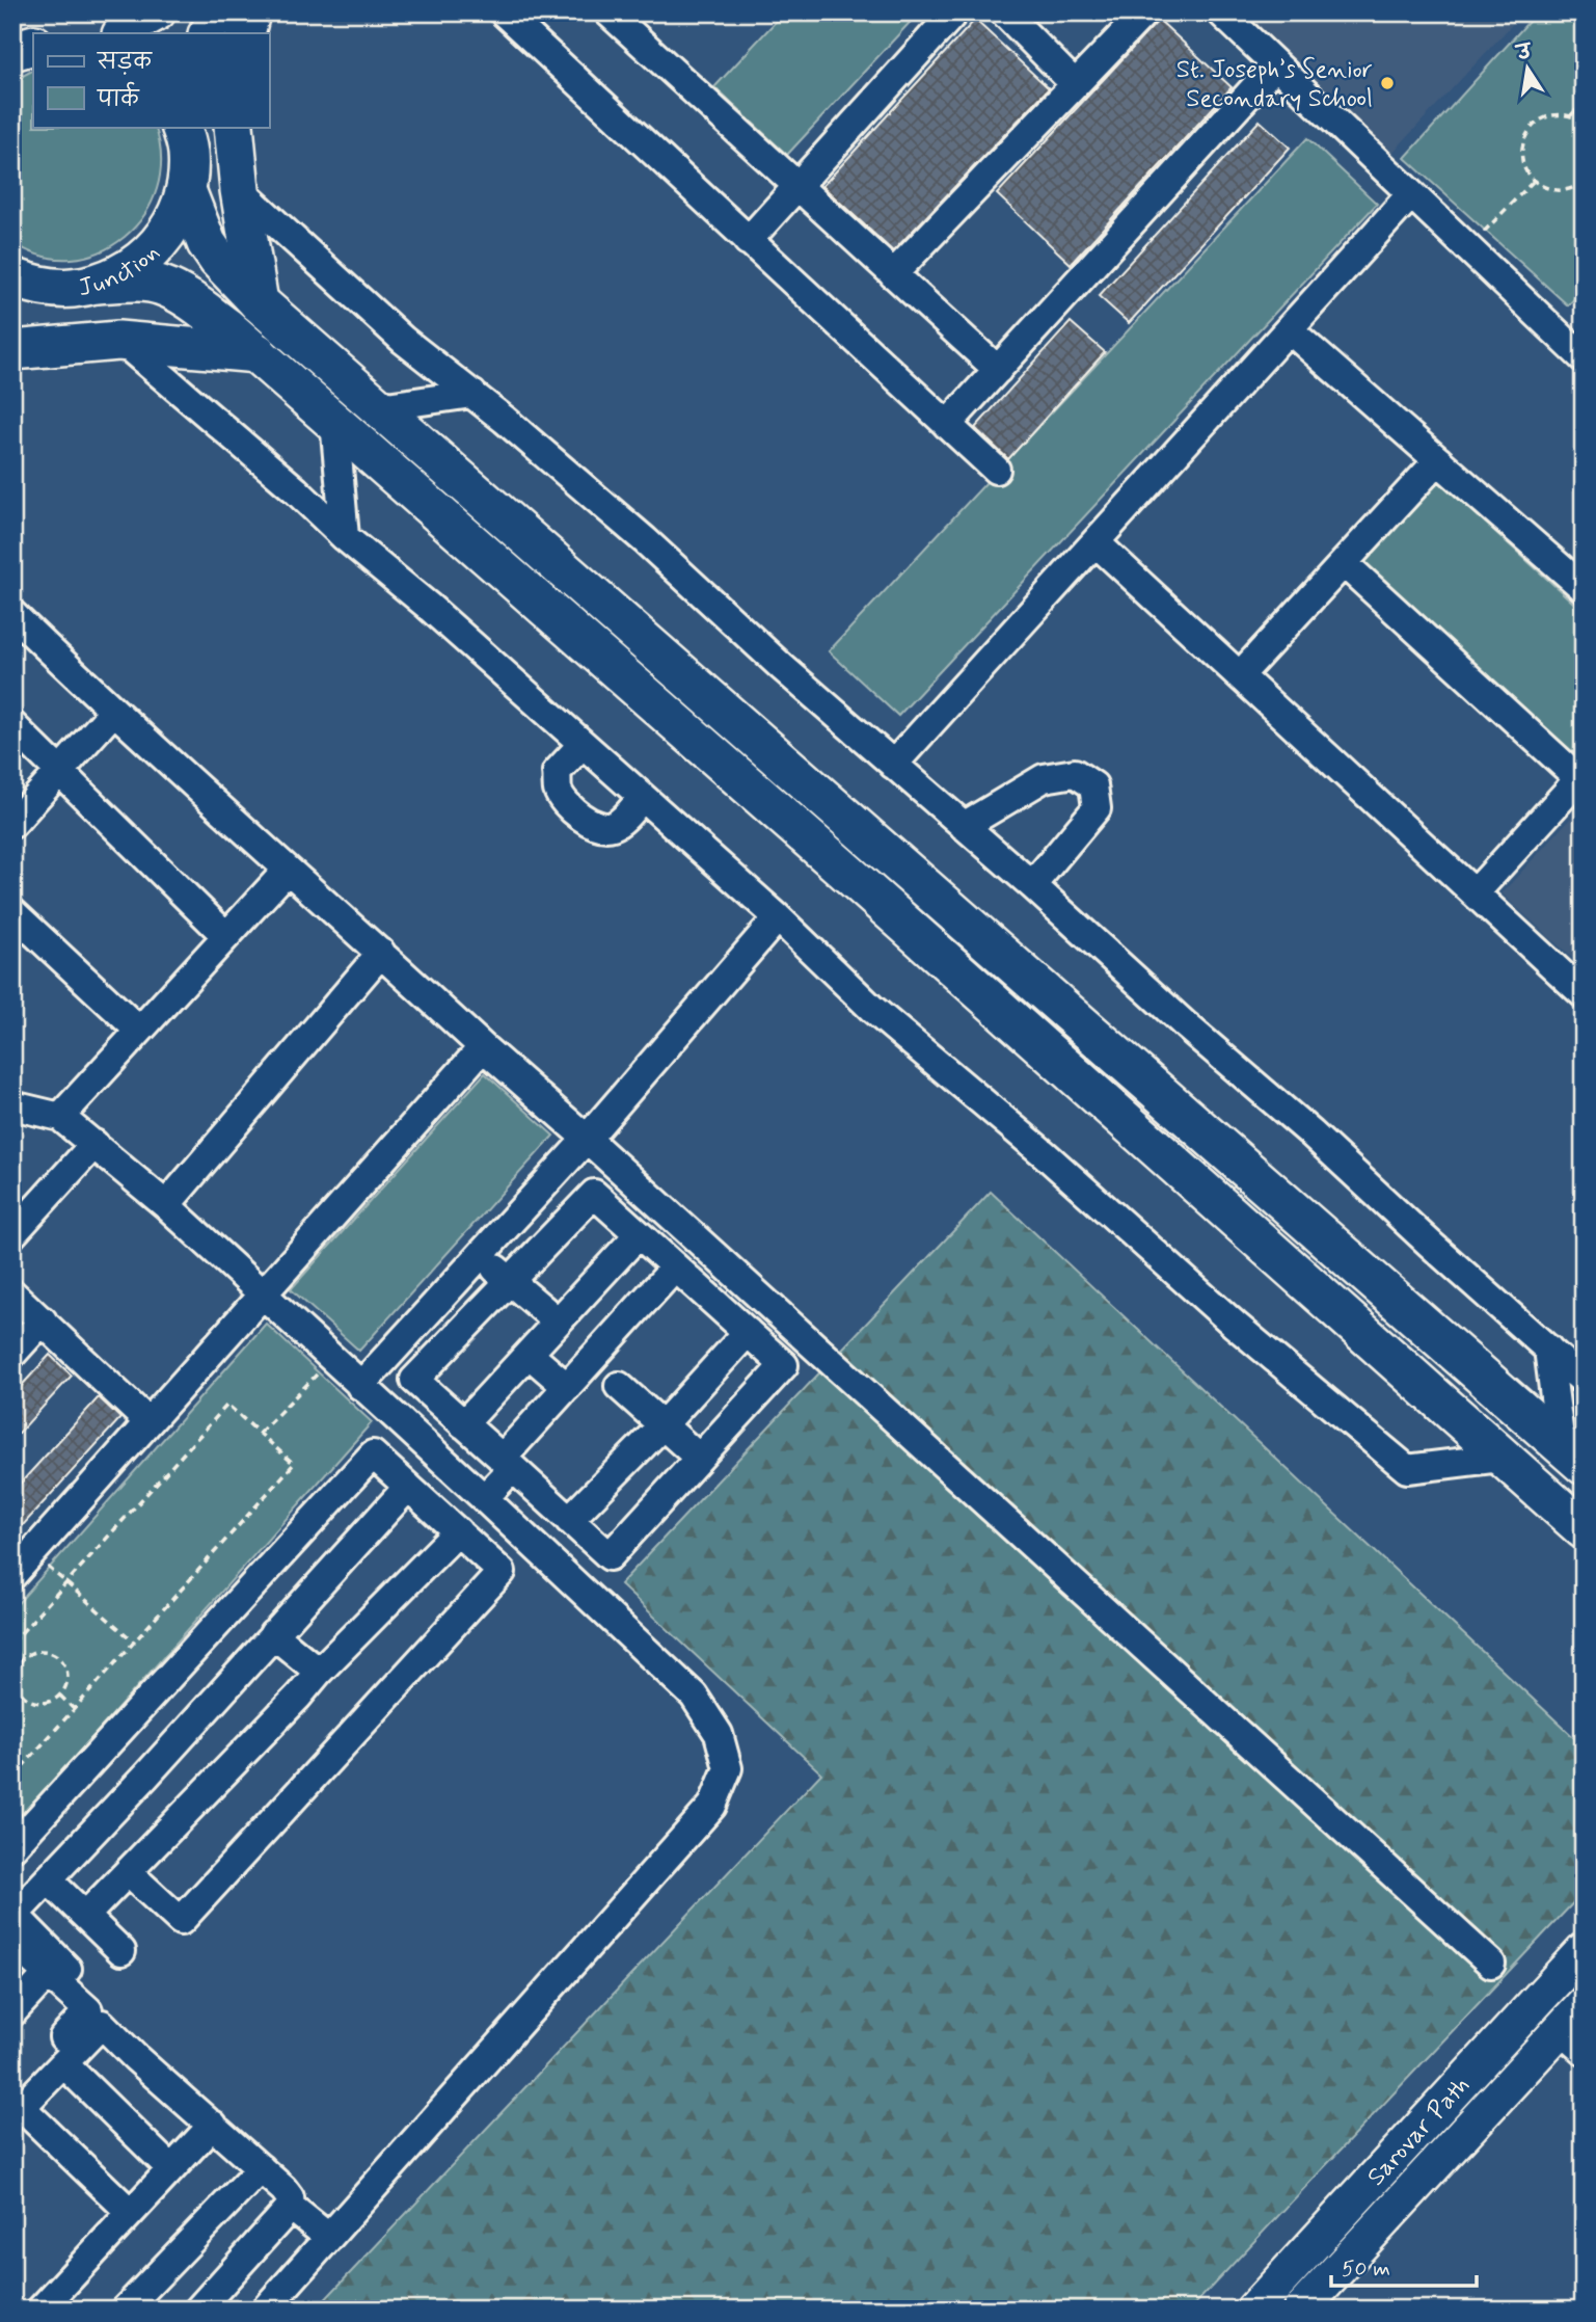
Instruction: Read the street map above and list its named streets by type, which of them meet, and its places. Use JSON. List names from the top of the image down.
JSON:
{
  "streets": {
    "highway": ["Junction"],
    "main road": ["Sarovar Path"]
  },
  "places": ["St. Joseph’s Senior Secondary School"],
  "legend": ["सड़क", "पार्क"],
  "scale_bar": "50 m",
  "north": "top"
}
